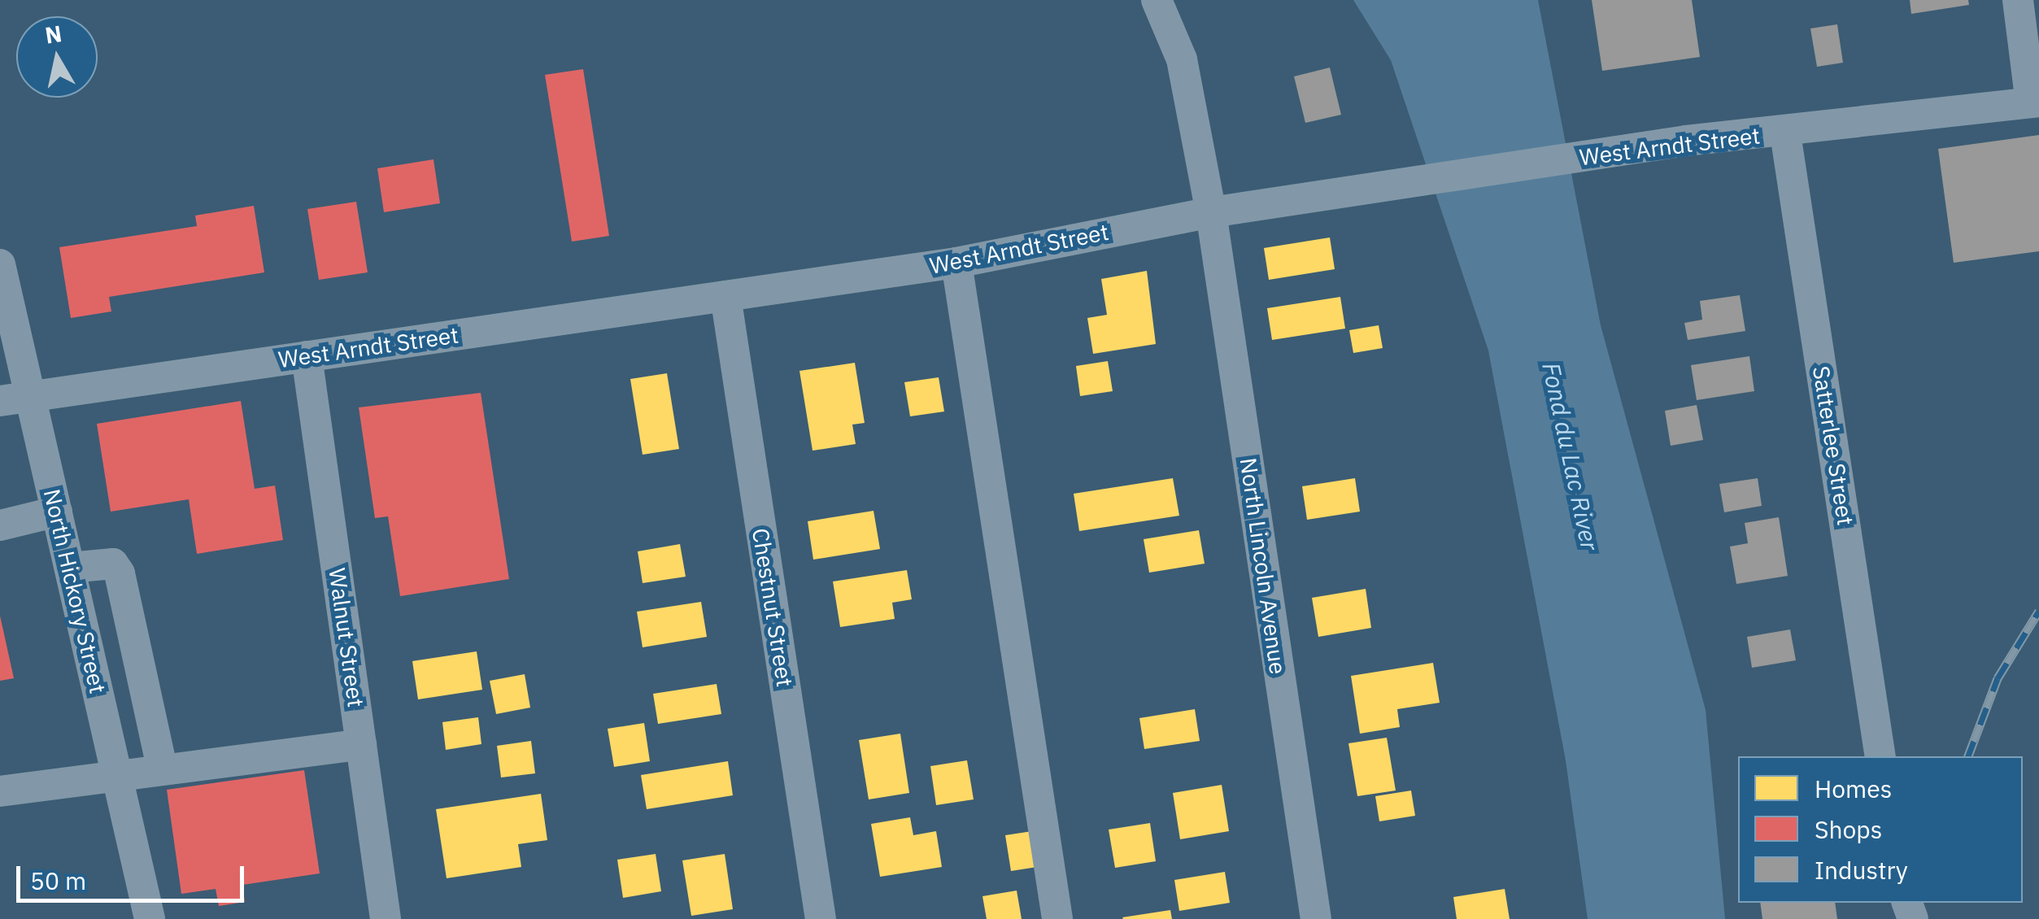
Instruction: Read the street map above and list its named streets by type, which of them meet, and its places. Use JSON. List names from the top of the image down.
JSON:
{
  "streets": {
    "street": [
      "West Arndt Street",
      "Satterlee Street",
      "North Lincoln Avenue",
      "North Hickory Street",
      "Chestnut Street",
      "Walnut Street"
    ]
  },
  "crossings": [
    ["West Arndt Street", "Satterlee Street"],
    ["West Arndt Street", "North Lincoln Avenue"],
    ["West Arndt Street", "North Hickory Street"],
    ["West Arndt Street", "Chestnut Street"],
    ["West Arndt Street", "Walnut Street"]
  ],
  "water": ["Fond du Lac River"],
  "legend": ["Homes", "Shops", "Industry"],
  "scale_bar": "50 m",
  "north": "top"
}
